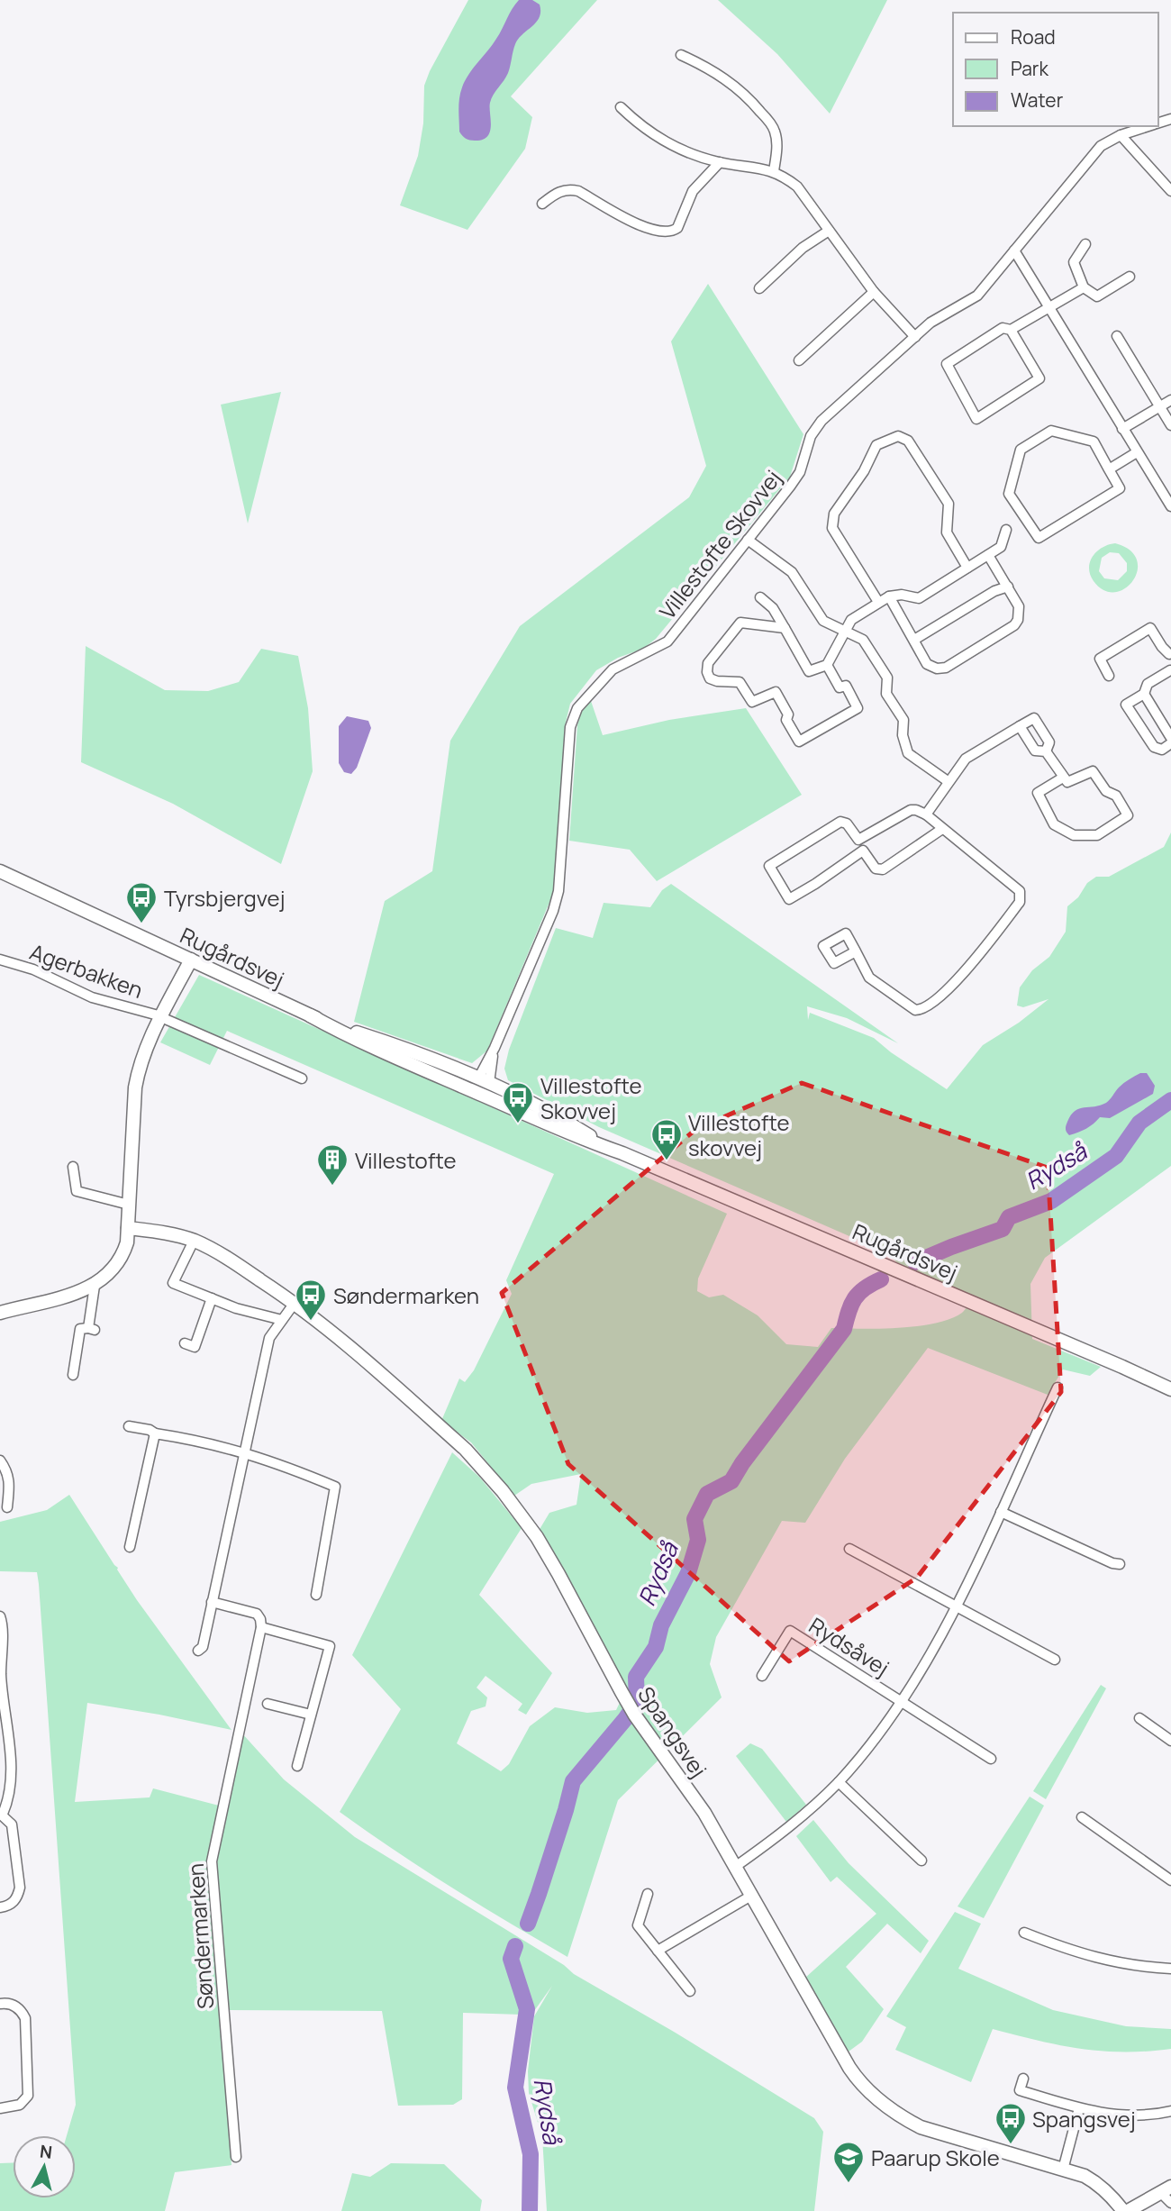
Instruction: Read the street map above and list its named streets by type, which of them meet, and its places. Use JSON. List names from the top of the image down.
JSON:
{
  "streets": {
    "street": [
      "Villestofte Skovvej",
      "Rugårdsvej",
      "Agerbakken",
      "Rydsåvej",
      "Spangsvej",
      "Søndermarken"
    ]
  },
  "crossings": [
    ["Villestofte Skovvej", "Rugårdsvej"],
    ["Rydsåvej", "Spangsvej"]
  ],
  "water": ["Rydså"],
  "places": {
    "bus stop": [
      "Tyrsbjergvej",
      "Villestofte Skovvej",
      "Villestofte skovvej",
      "Søndermarken",
      "Spangsvej"
    ],
    "building": ["Villestofte"],
    "school or university": ["Paarup Skole"]
  },
  "legend": ["Road", "Park", "Water"],
  "north": "top"
}
